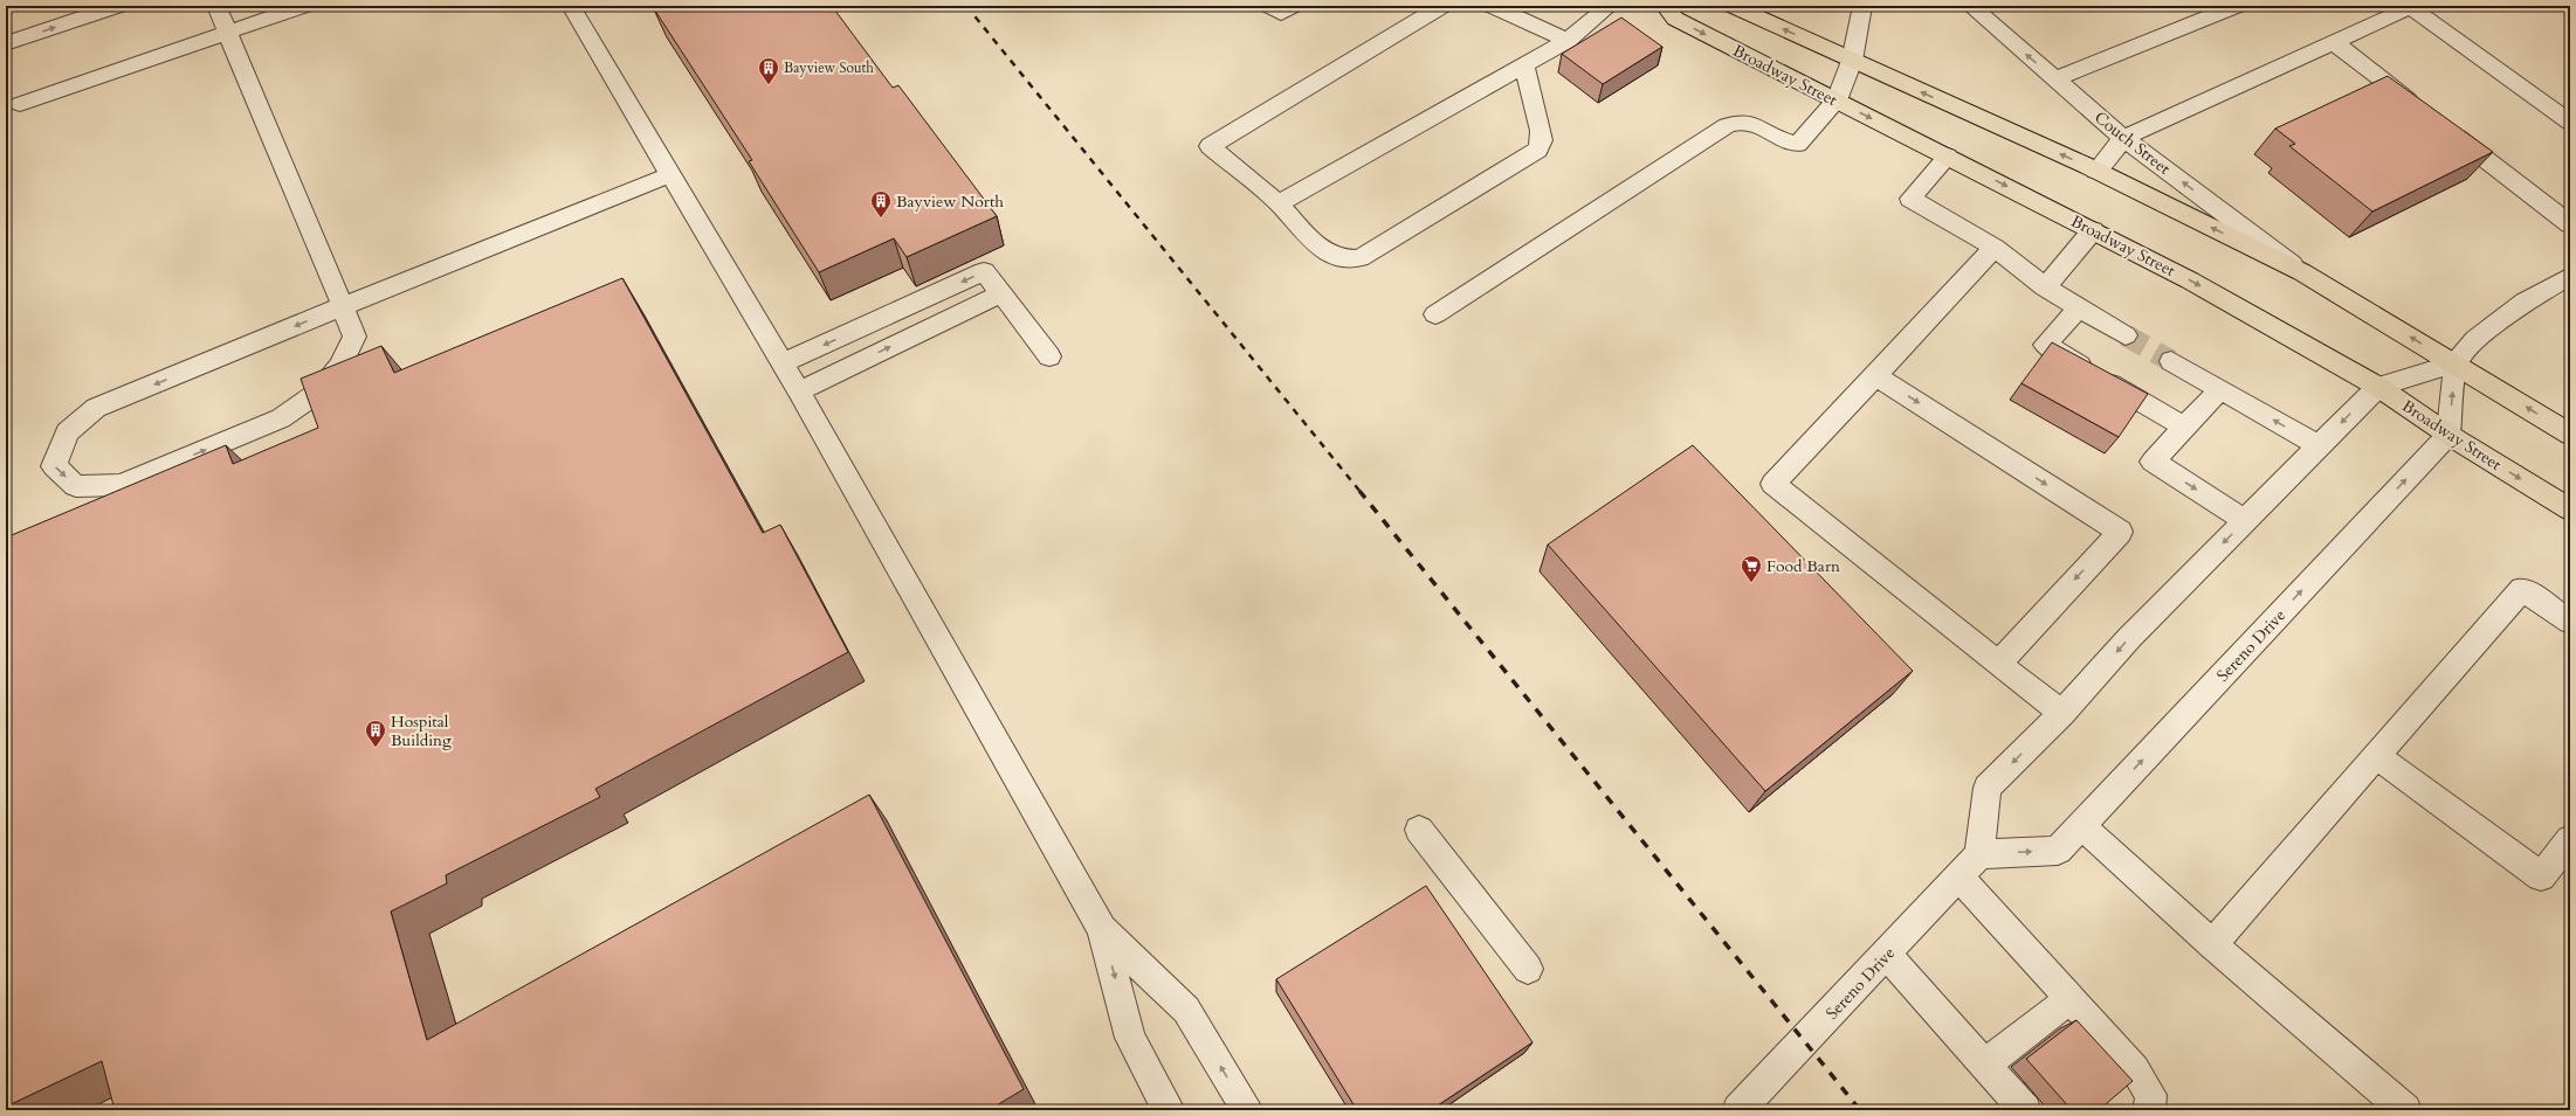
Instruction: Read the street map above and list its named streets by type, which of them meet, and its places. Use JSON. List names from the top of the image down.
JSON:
{
  "streets": {
    "main road": ["Broadway Street"],
    "street": ["Couch Street", "Sereno Drive"]
  },
  "crossings": [
    ["Broadway Street", "Sereno Drive"]
  ],
  "places": {
    "building": ["Bayview South", "Bayview North", "Hospital Building"],
    "supermarket": ["Food Barn"]
  }
}
